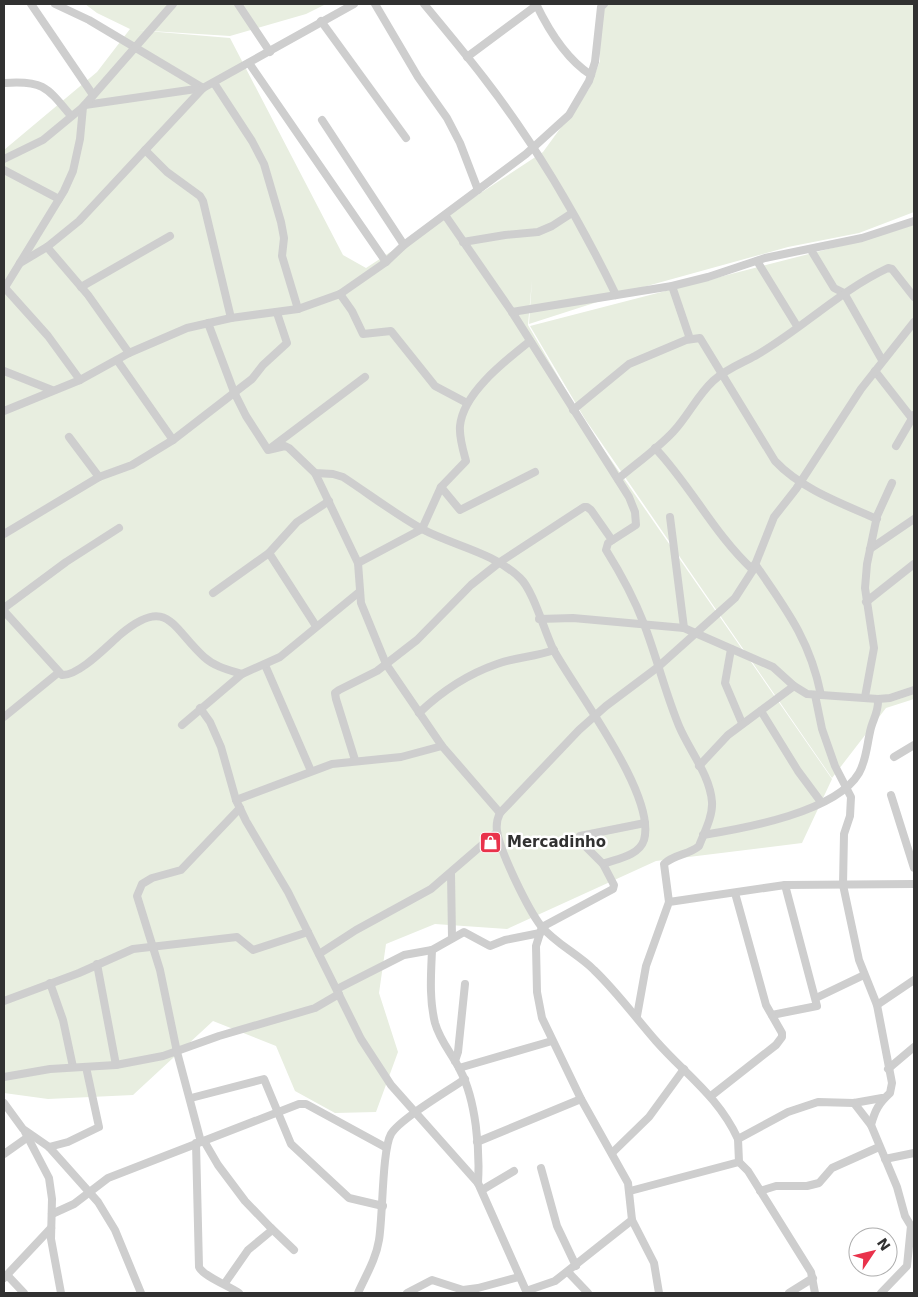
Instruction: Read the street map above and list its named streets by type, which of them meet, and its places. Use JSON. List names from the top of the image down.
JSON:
{
  "places": {
    "shop": ["Mercadinho"]
  },
  "north": "top right"
}
